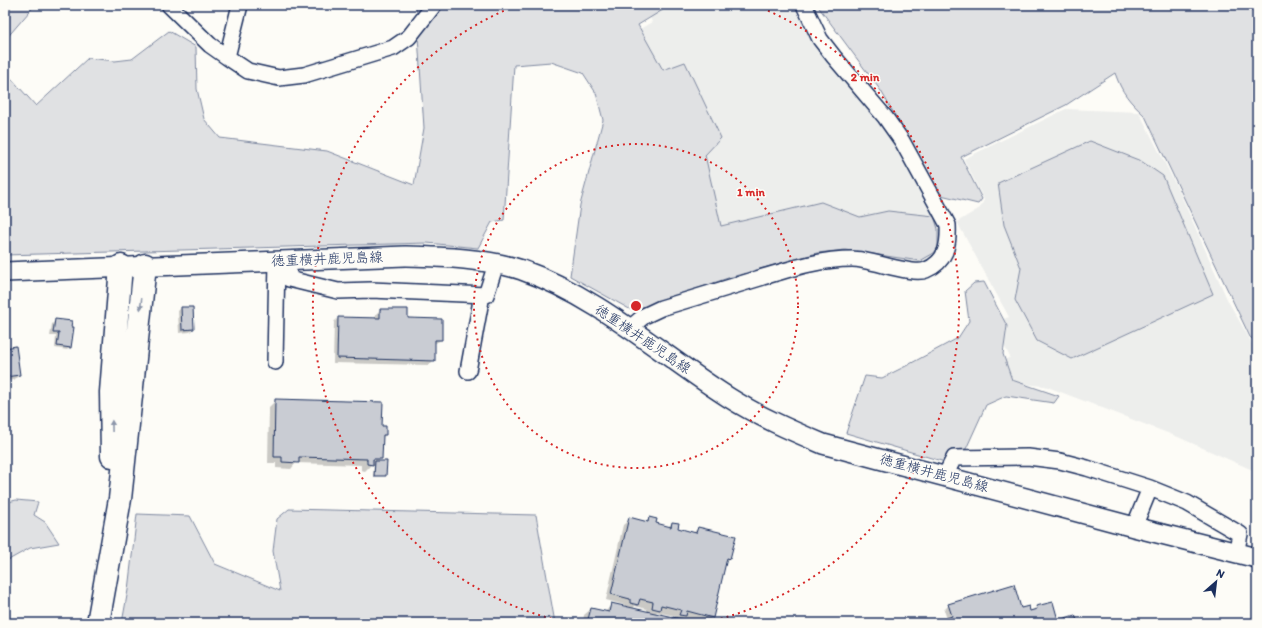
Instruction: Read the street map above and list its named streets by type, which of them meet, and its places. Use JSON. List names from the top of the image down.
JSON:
{
  "streets": {
    "main road": ["徳重横井鹿児島線"]
  },
  "north": "top right",
  "rings": ["2 min", "1 min"]
}
